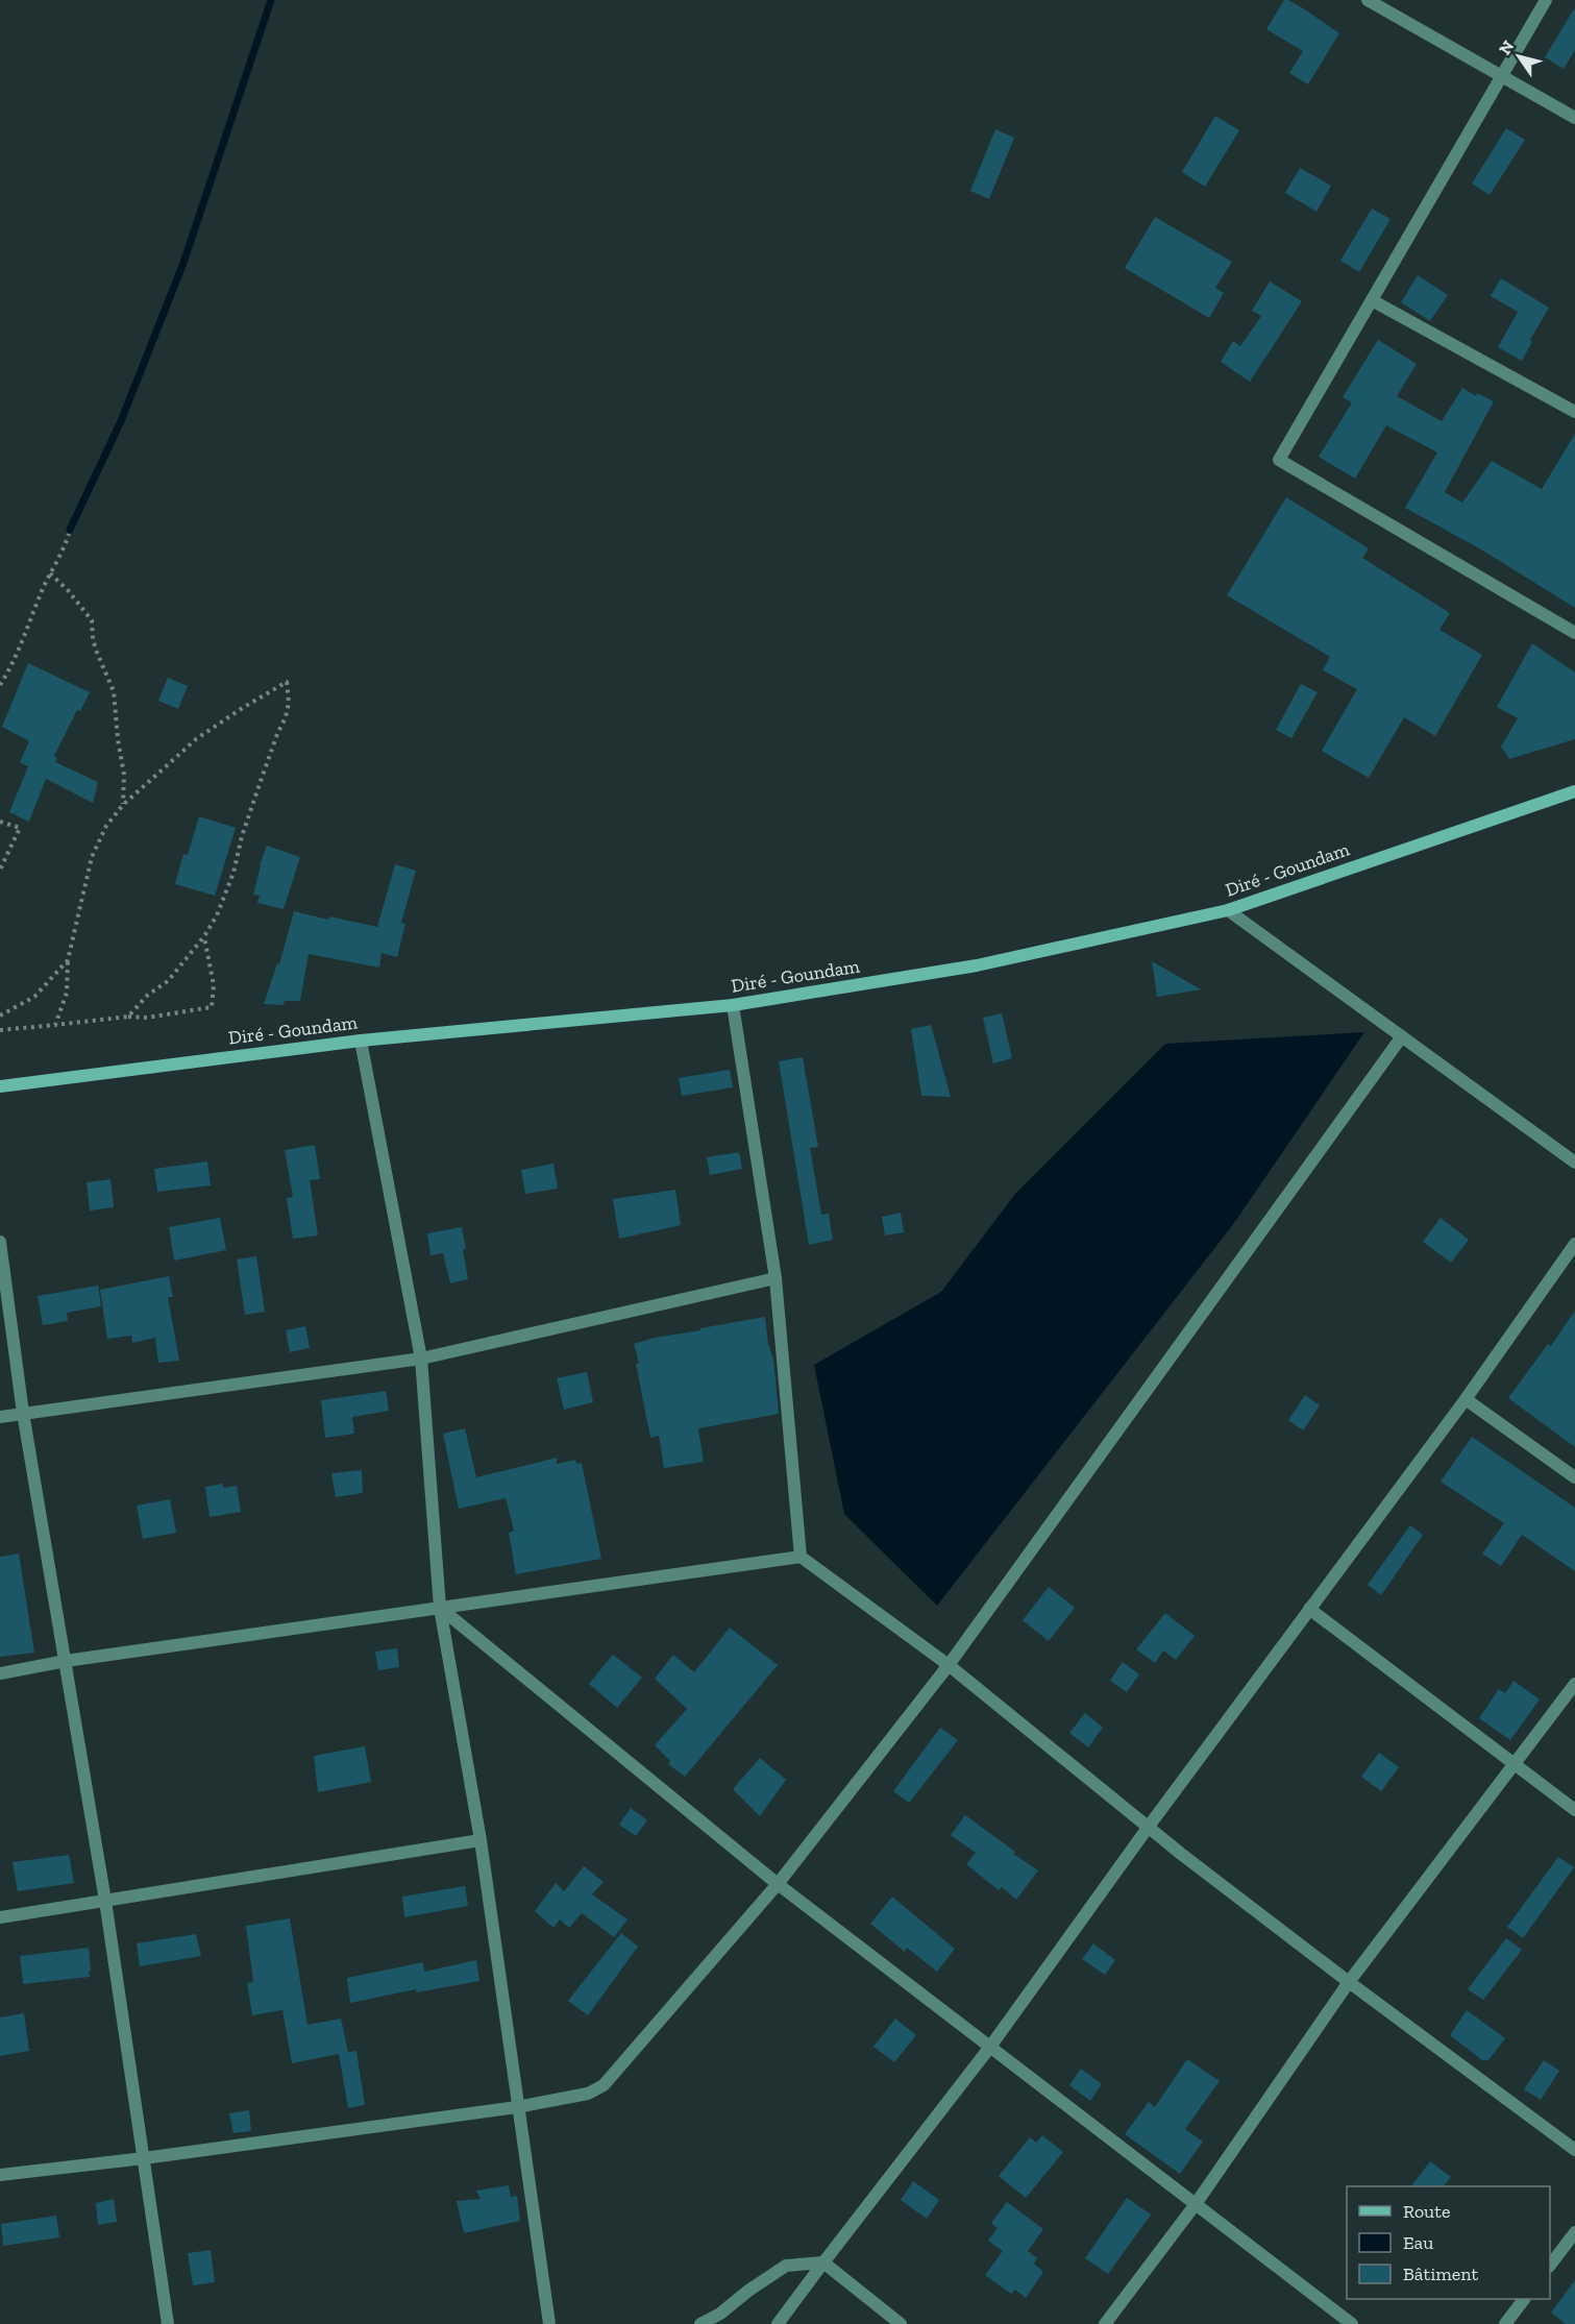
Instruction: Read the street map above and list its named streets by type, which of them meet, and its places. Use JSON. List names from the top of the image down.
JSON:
{
  "streets": {
    "main road": ["Diré - Goundam"]
  },
  "legend": ["Route", "Eau", "Bâtiment"],
  "north": "top left"
}
